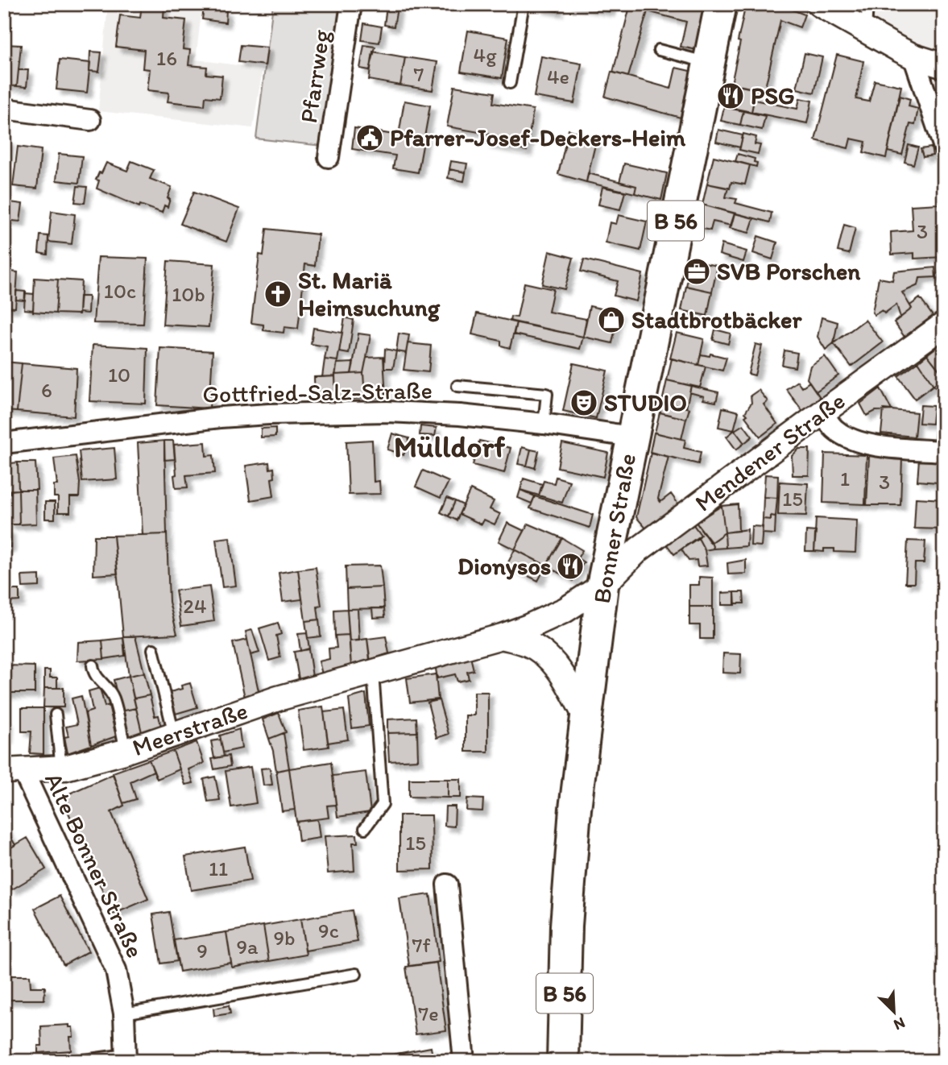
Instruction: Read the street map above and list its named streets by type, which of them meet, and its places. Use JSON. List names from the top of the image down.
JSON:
{
  "streets": {
    "main road": ["B 56", "Bonner Straße"],
    "street": [
      "Pfarrweg",
      "Gottfried-Salz-Straße",
      "Mendener Straße",
      "Meerstraße",
      "Alte Bonner Straße"
    ]
  },
  "crossings": [
    ["Gottfried-Salz-Straße", "Bonner Straße"],
    ["Mendener Straße", "Bonner Straße"],
    ["Mendener Straße", "Meerstraße"],
    ["Bonner Straße", "Meerstraße"],
    ["Meerstraße", "Alte Bonner Straße"]
  ],
  "districts": ["Mülldorf"],
  "places": {
    "restaurant": ["PSG", "Dionysos"],
    "public building": ["Pfarrer-Josef-Deckers-Heim"],
    "office": ["SVB Porschen"],
    "church": ["St. Mariä Heimsuchung"],
    "shop": ["Stadtbrotbäcker"],
    "theatre": ["STUDIO"]
  },
  "house_numbers": [
    "4g",
    "16",
    "7",
    "4e",
    "3",
    "10c",
    "10b",
    "10",
    "6",
    "1",
    "3",
    "15",
    "24",
    "15",
    "11",
    "9c",
    "9b",
    "7f",
    "9a",
    "9",
    "7e"
  ],
  "north": "bottom right"
}
